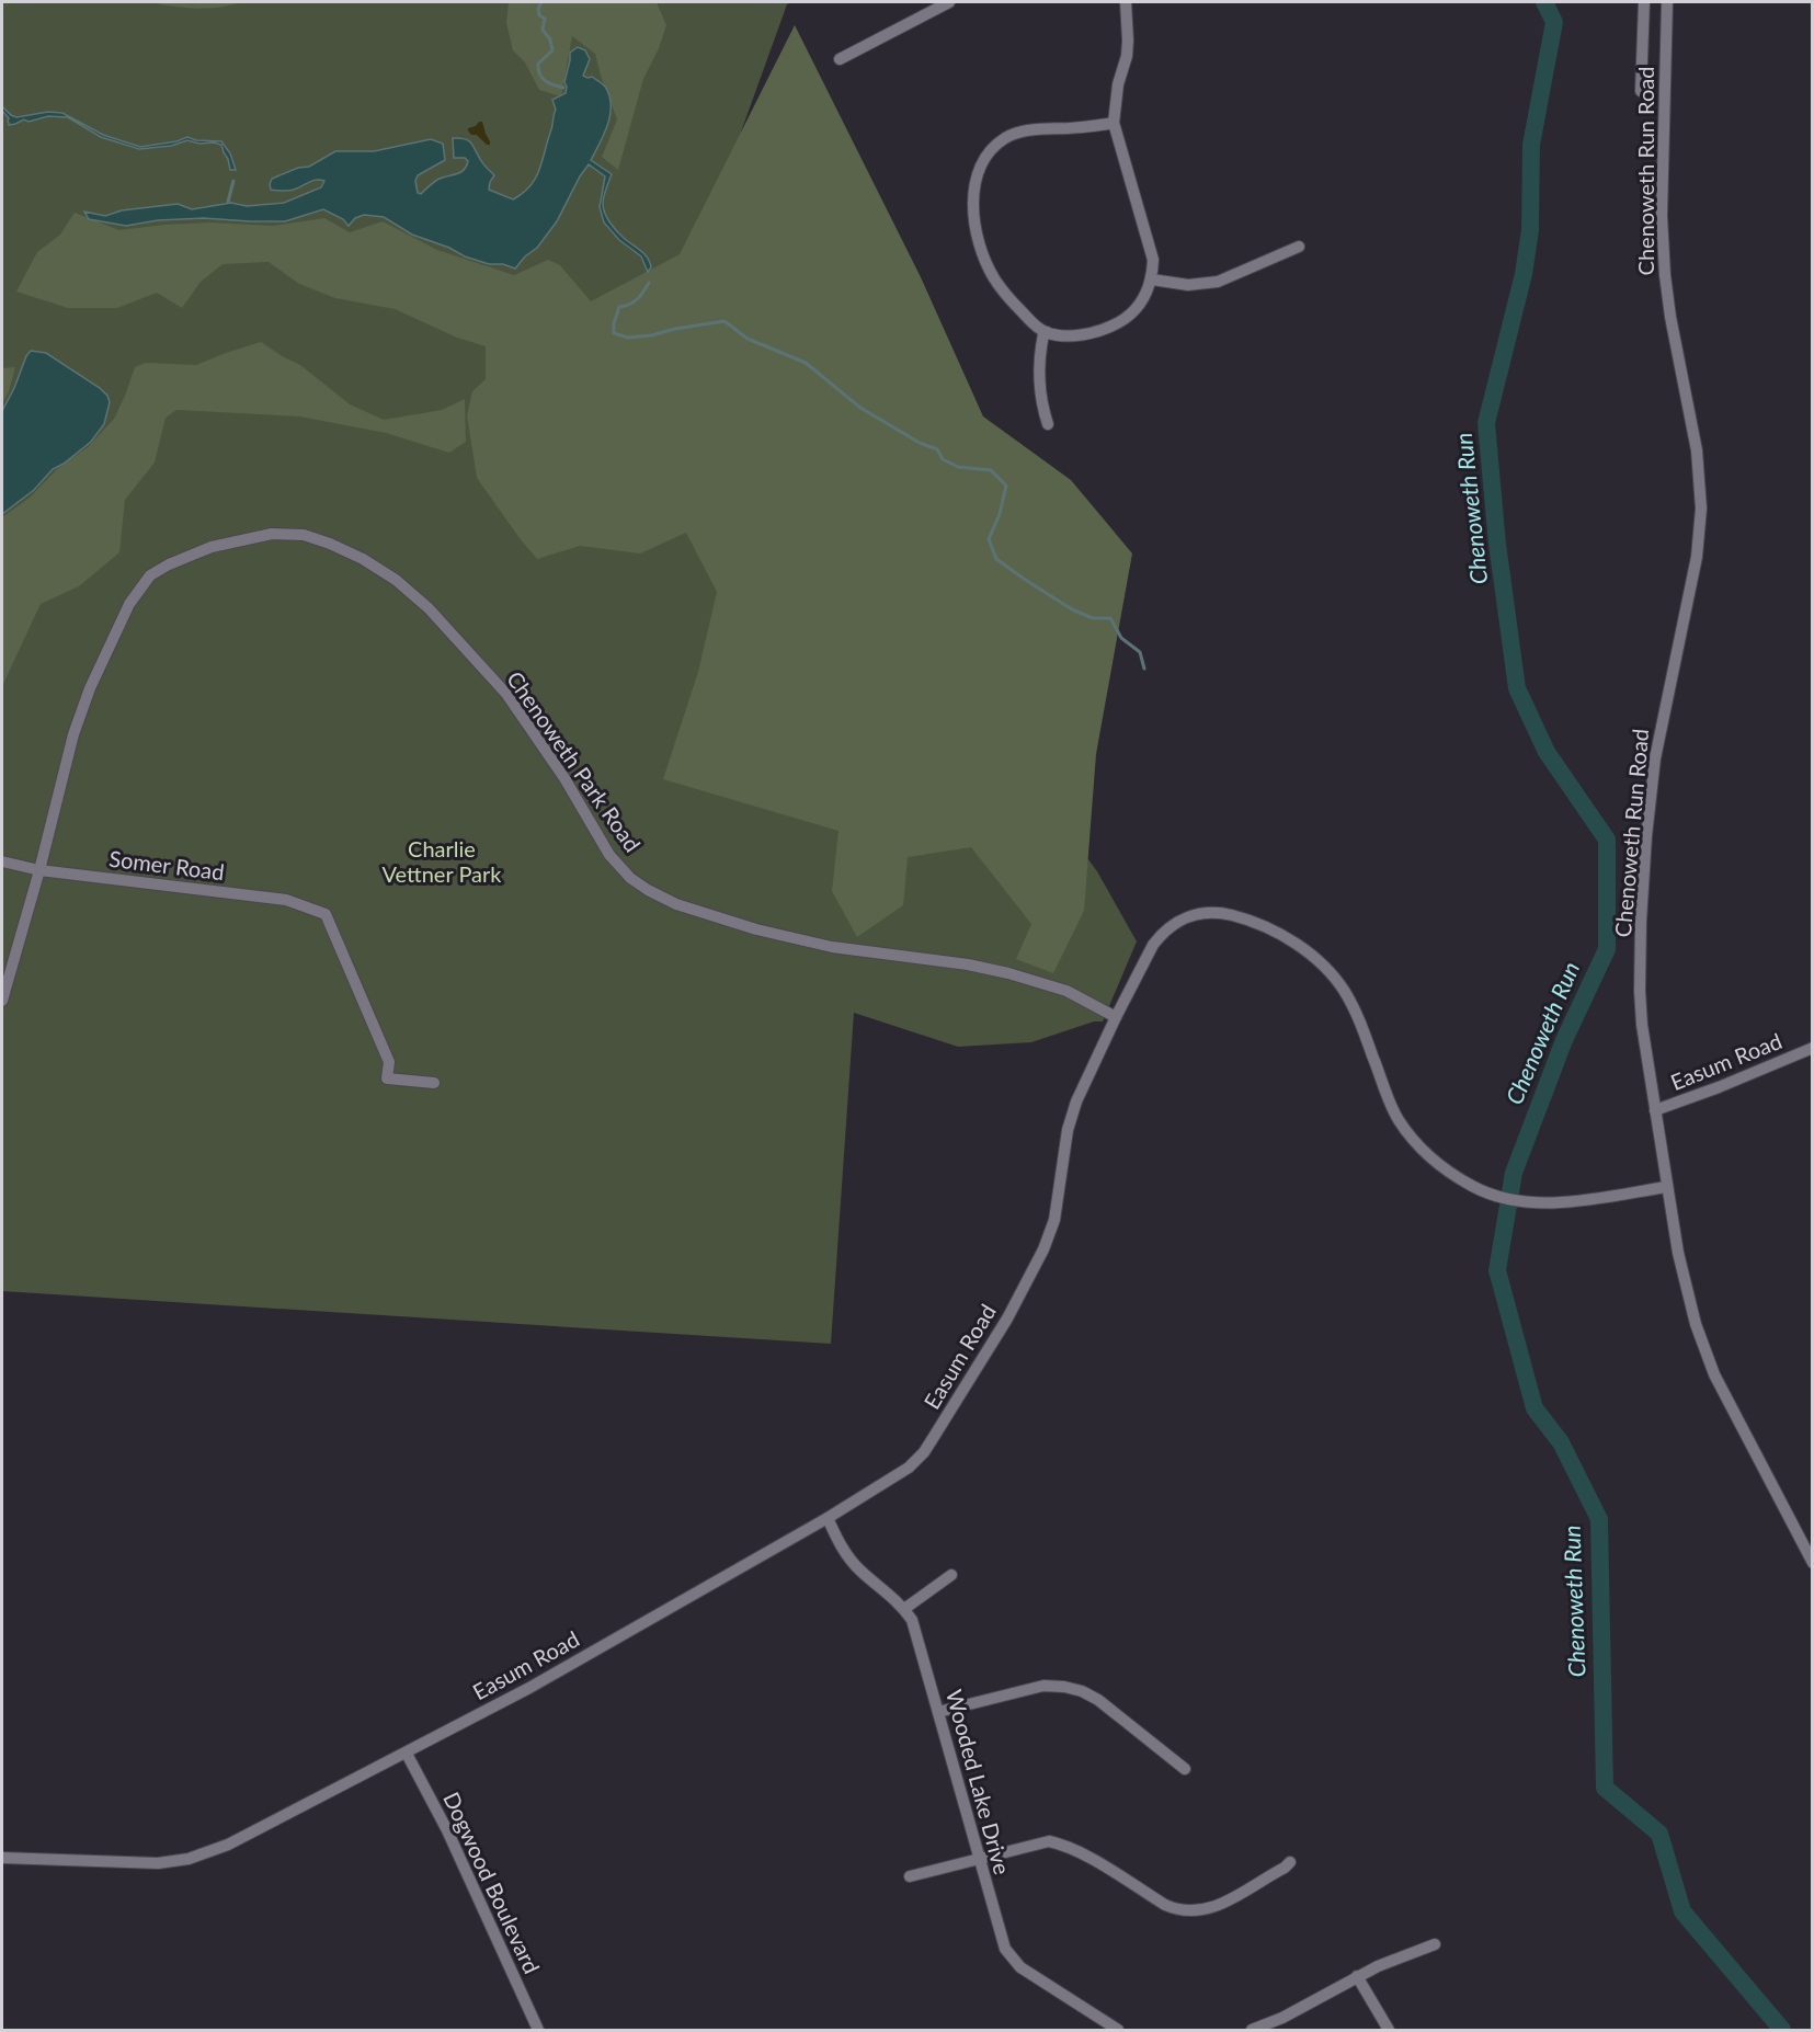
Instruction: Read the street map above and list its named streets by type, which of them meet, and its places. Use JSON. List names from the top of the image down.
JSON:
{
  "streets": {
    "street": [
      "Chenoweth Run Road",
      "Chenoweth Park Road",
      "Somer Road",
      "Easum Road",
      "Wooded Lake Drive",
      "Dogwood Boulevard"
    ]
  },
  "crossings": [
    ["Chenoweth Run Road", "Easum Road"],
    ["Chenoweth Park Road", "Somer Road"],
    ["Chenoweth Park Road", "Easum Road"],
    ["Easum Road", "Wooded Lake Drive"],
    ["Easum Road", "Dogwood Boulevard"]
  ],
  "water": ["Chenoweth Run"],
  "parks": ["Charlie Vettner Park"]
}
